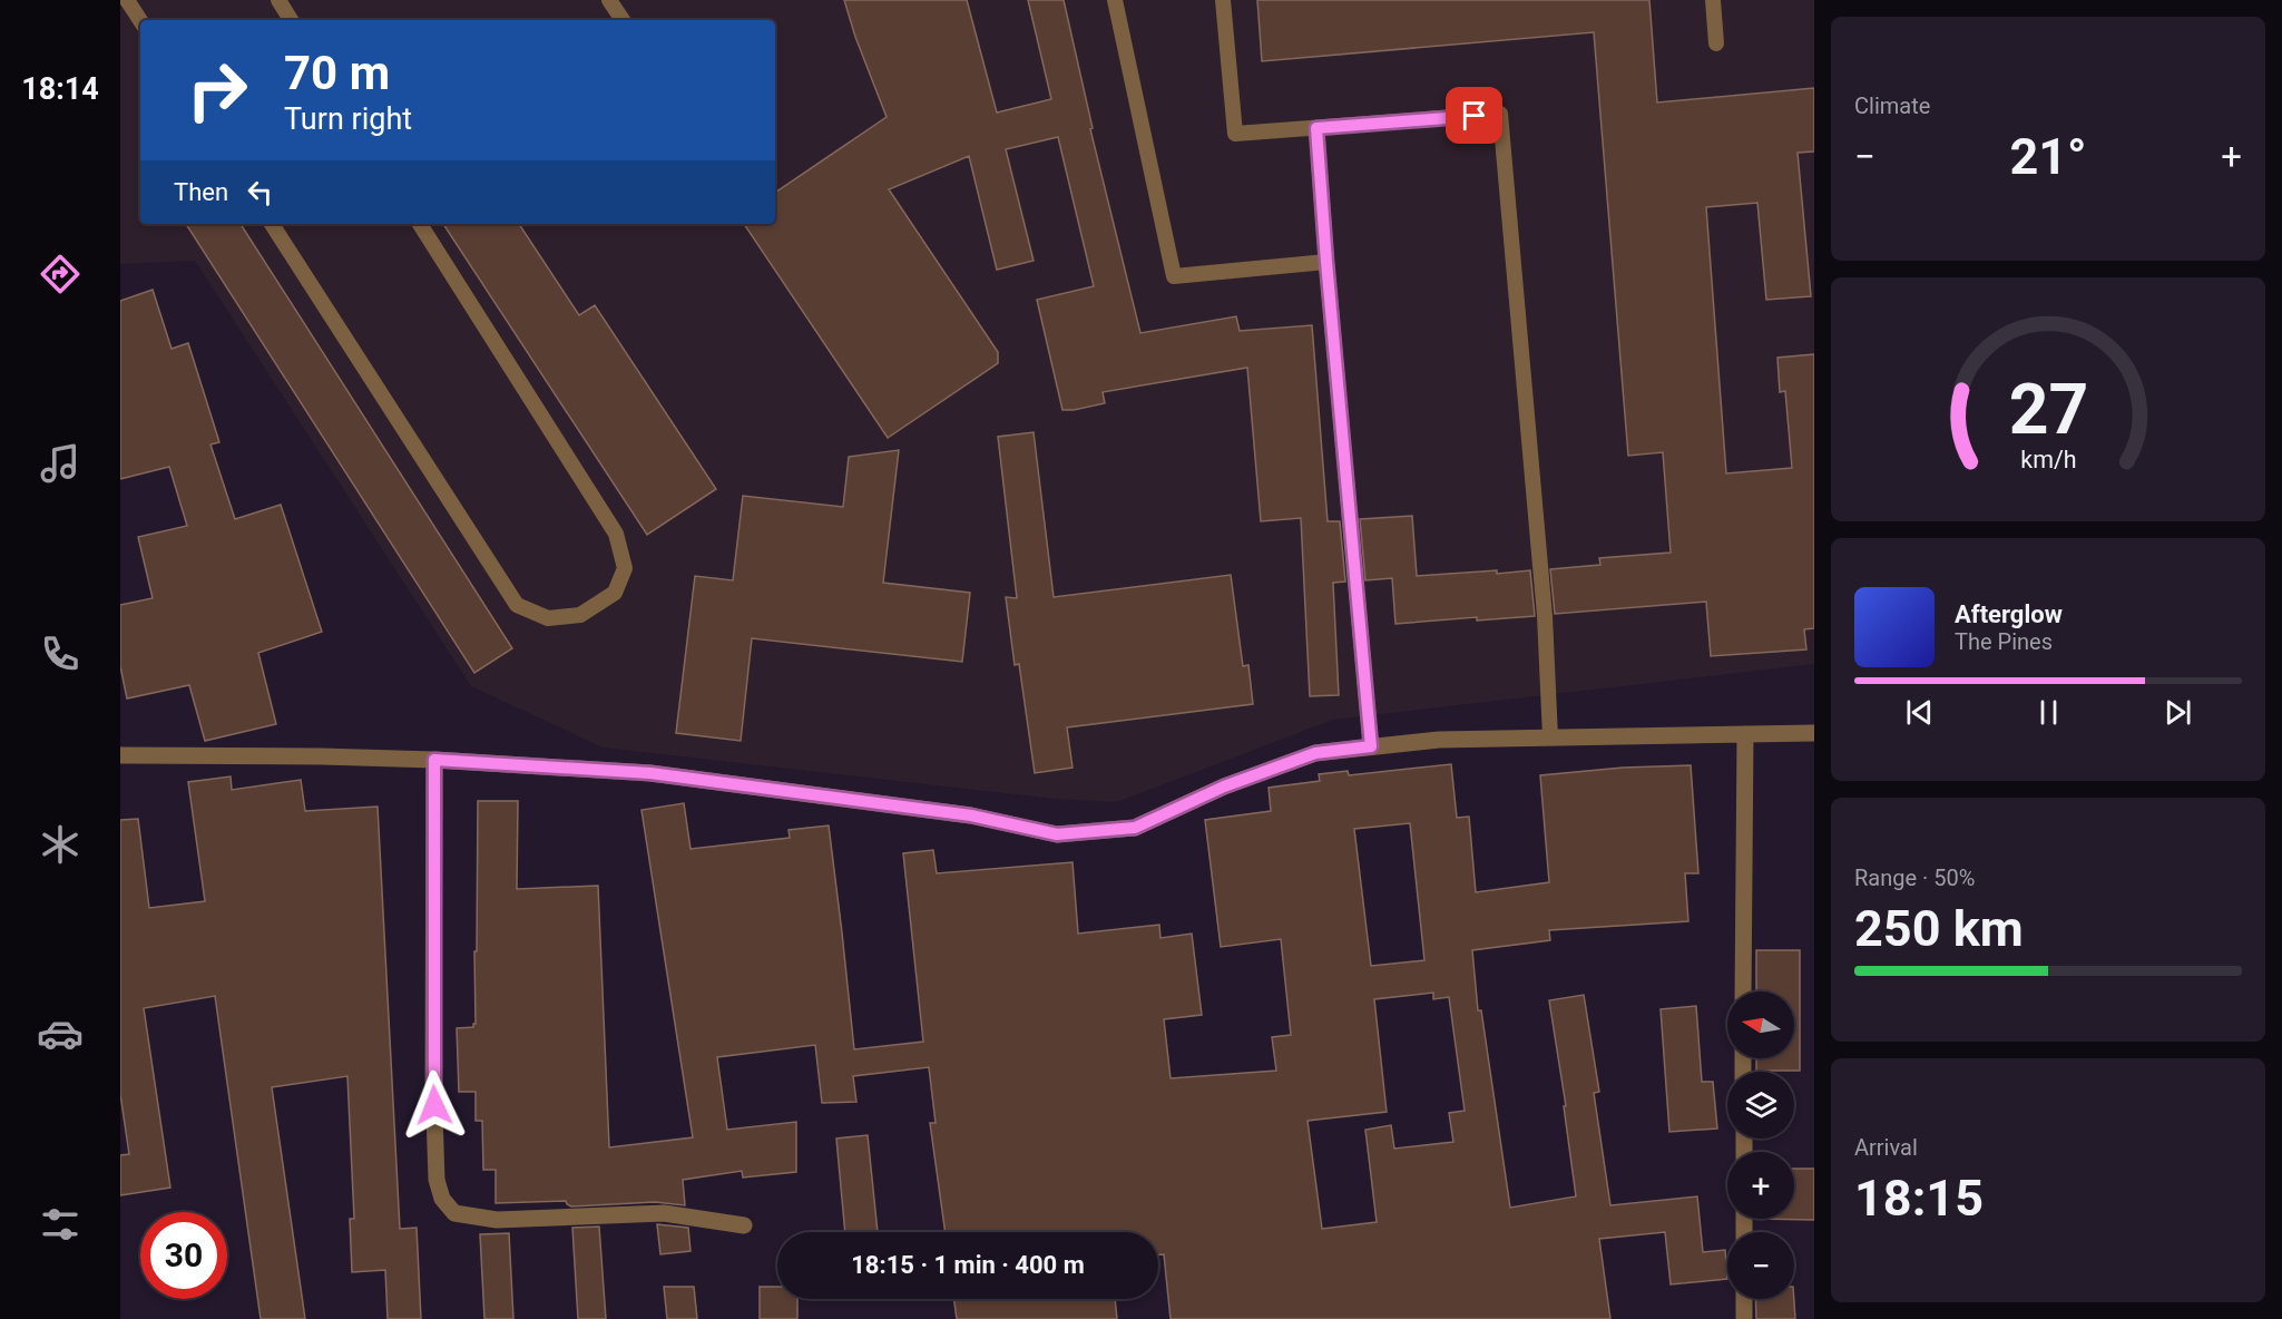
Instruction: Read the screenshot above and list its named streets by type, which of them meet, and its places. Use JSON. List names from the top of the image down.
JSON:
{
  "north": "left",
  "page": {
    "tabs": "18:14",
    "tile": [
      "Climate",
      ["Range · 50%", "250 km"],
      ["Arrival", "18:15"]
    ],
    "turn": ["70 m", "Turn right"],
    "heat": ["−", "21°", "+"],
    "then": "Then",
    "song": ["Afterglow", "The Pines"],
    "map_buttons": ["+", "−"],
    "limit": "30",
    "trip": "18:15 · 1 min · 400 m",
    "gauge": ["27", "km/h"]
  }
}
